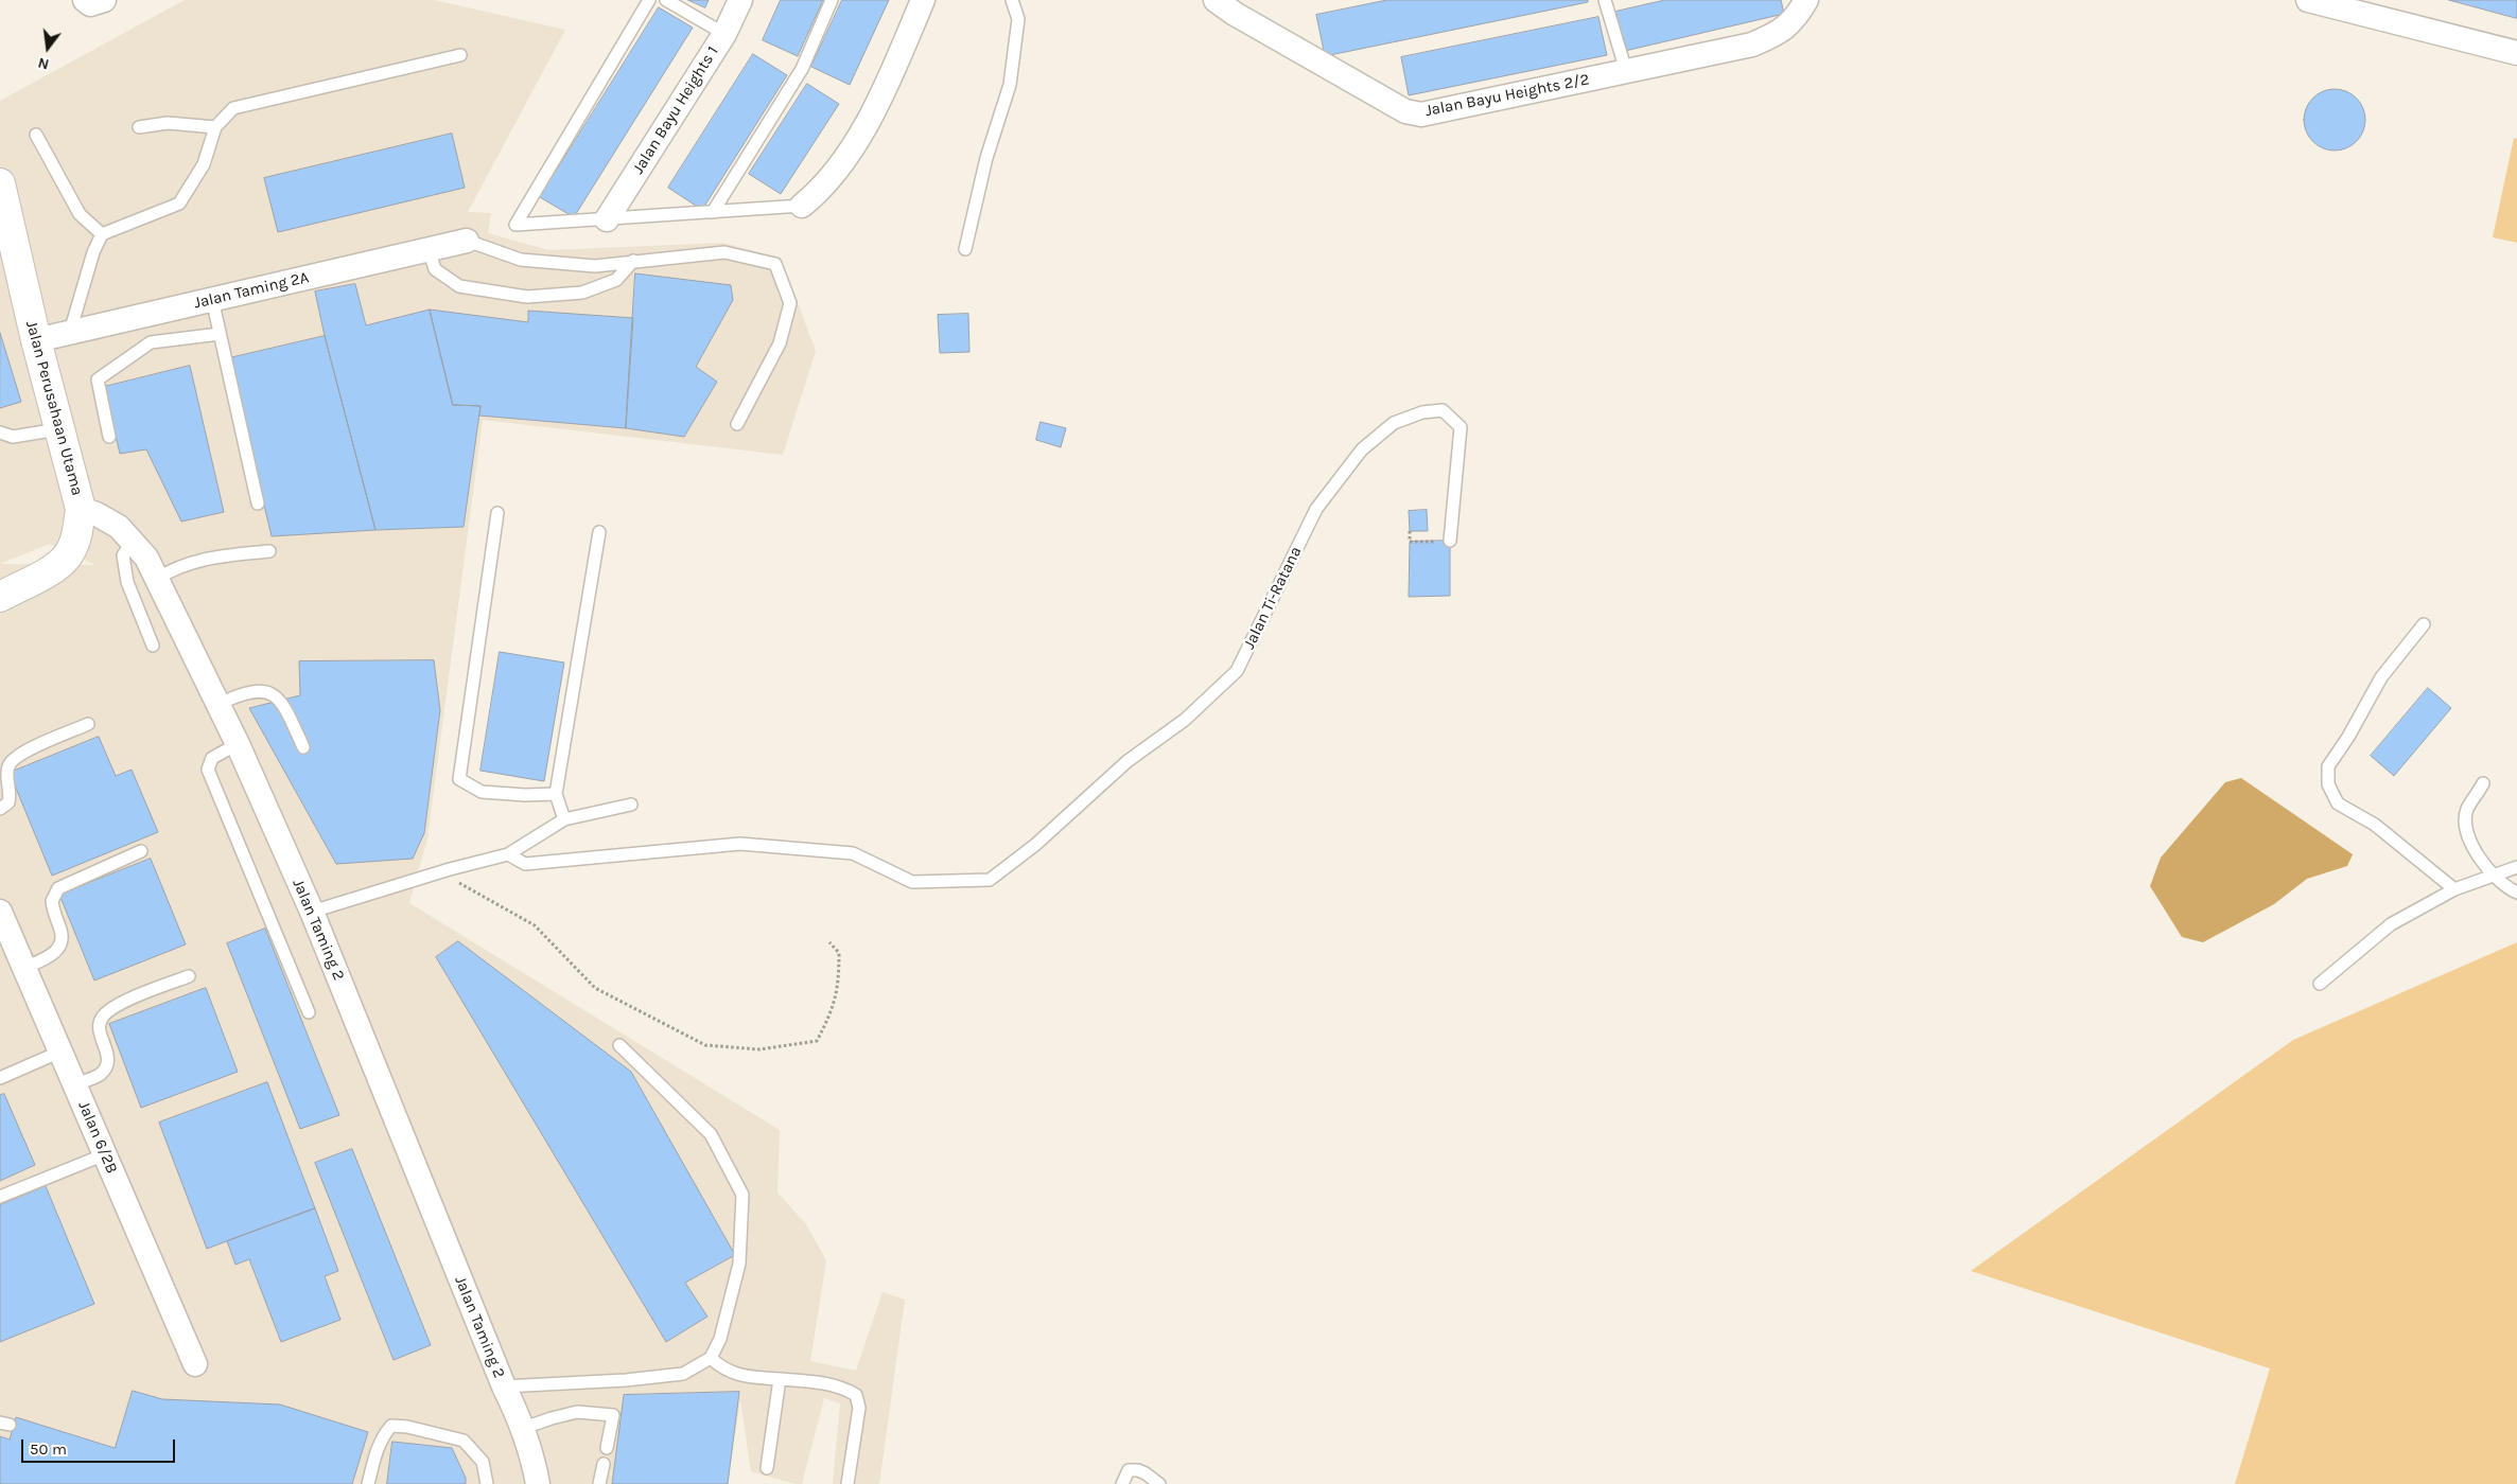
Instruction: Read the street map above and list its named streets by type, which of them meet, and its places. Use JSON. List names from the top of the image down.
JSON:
{
  "streets": {
    "street": [
      "Jalan Bayu Heights 2/2",
      "Jalan Bayu Heights 1",
      "Jalan Taming 2A",
      "Jalan Perusahaan Utama",
      "Jalan Taming 2",
      "Jalan 6/2B"
    ],
    "lane": ["Jalan Ti-Ratana"]
  },
  "crossings": [
    ["Jalan Taming 2A", "Jalan Perusahaan Utama"],
    ["Jalan Perusahaan Utama", "Jalan Taming 2"]
  ],
  "scale_bar": "50 m",
  "north": "bottom"
}
